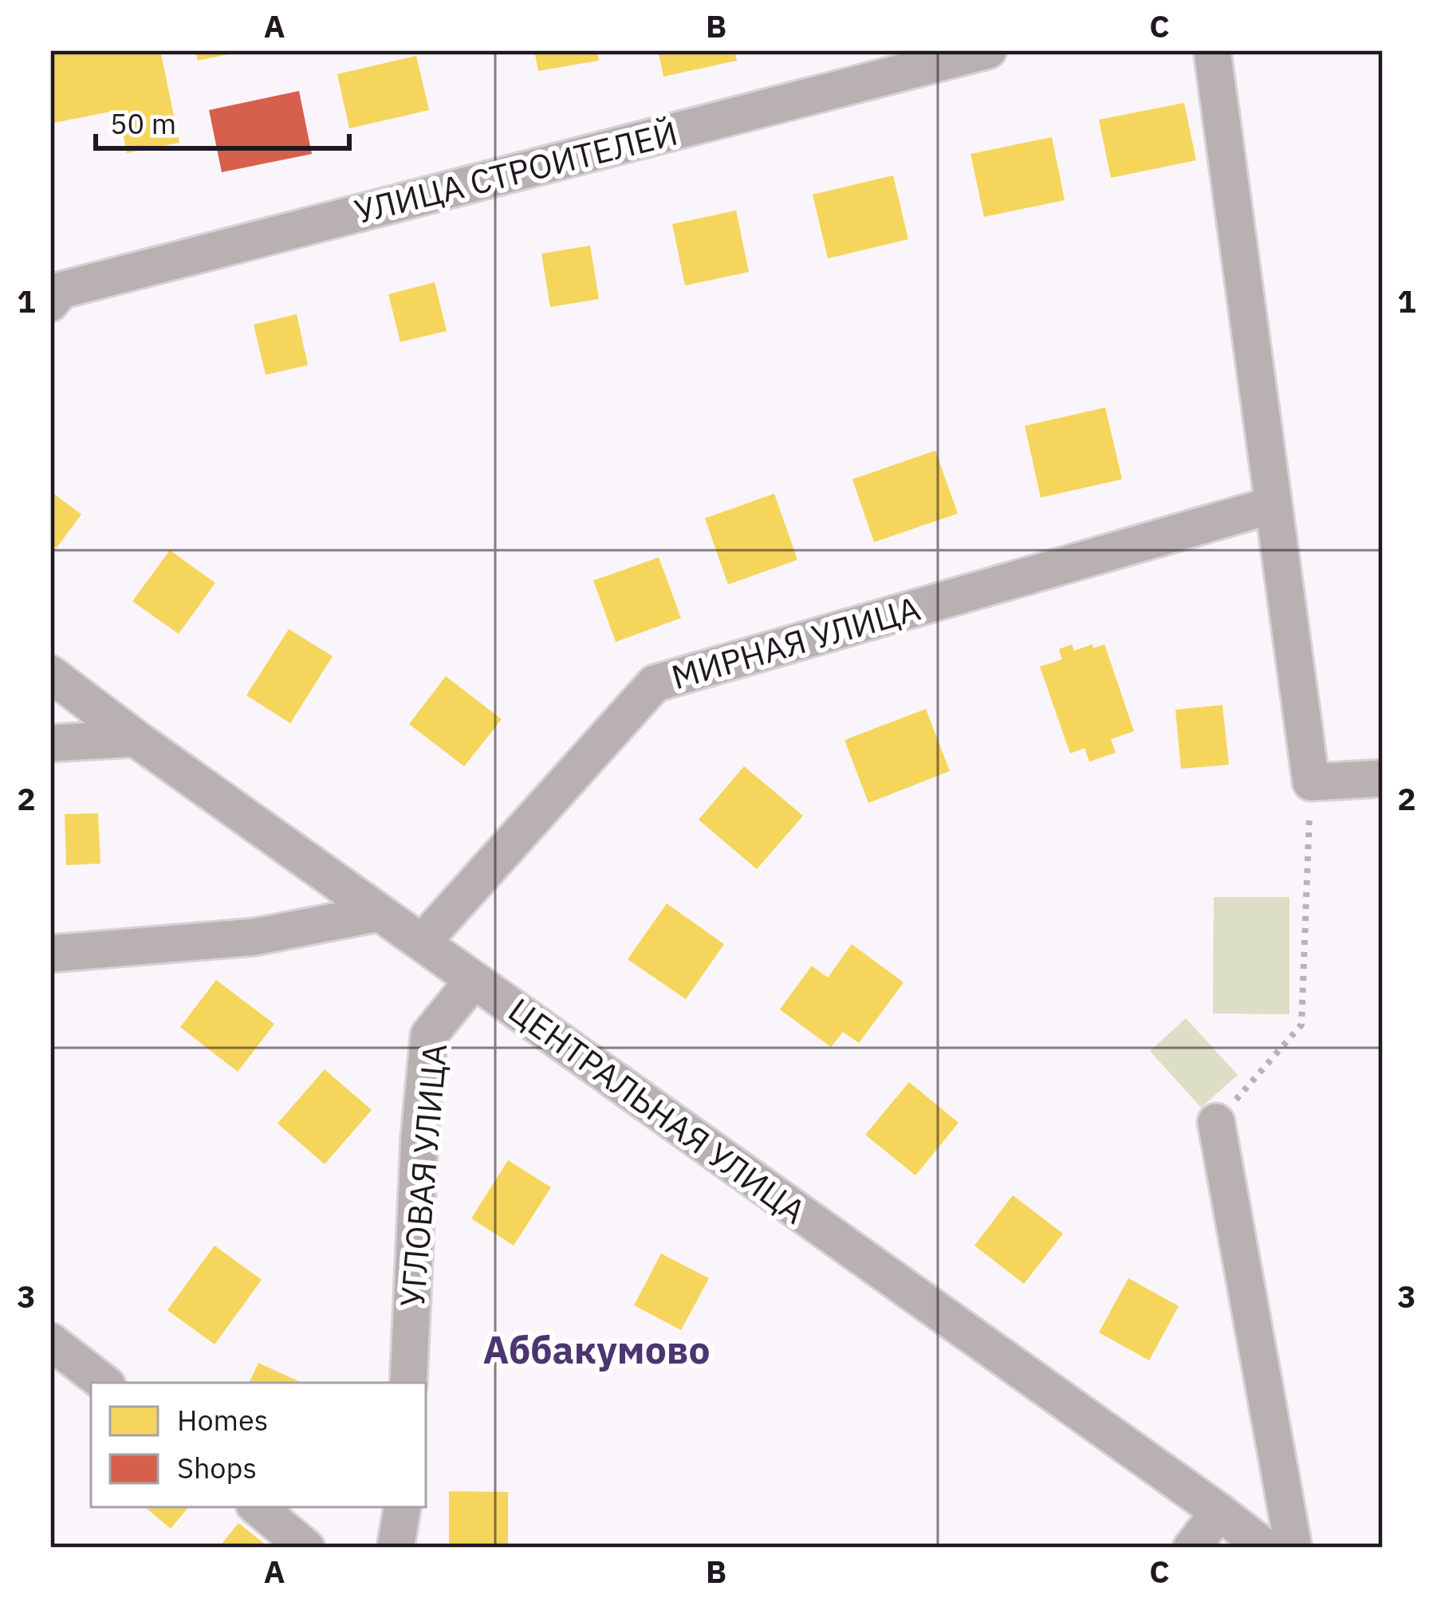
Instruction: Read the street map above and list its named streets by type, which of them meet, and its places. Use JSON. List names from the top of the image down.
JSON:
{
  "streets": {
    "street": [
      "УЛИЦА СТРОИТЕЛЕЙ",
      "МИРНАЯ УЛИЦА",
      "ЦЕНТРАЛЬНАЯ УЛИЦА",
      "УГЛОВАЯ УЛИЦА"
    ]
  },
  "crossings": [
    ["МИРНАЯ УЛИЦА", "ЦЕНТРАЛЬНАЯ УЛИЦА"],
    ["ЦЕНТРАЛЬНАЯ УЛИЦА", "УГЛОВАЯ УЛИЦА"]
  ],
  "districts": ["Аббакумово"],
  "legend": ["Homes", "Shops"],
  "scale_bar": "50 m",
  "grid": {
    "columns": ["A", "B", "C"],
    "rows": ["1", "2", "3"]
  }
}
